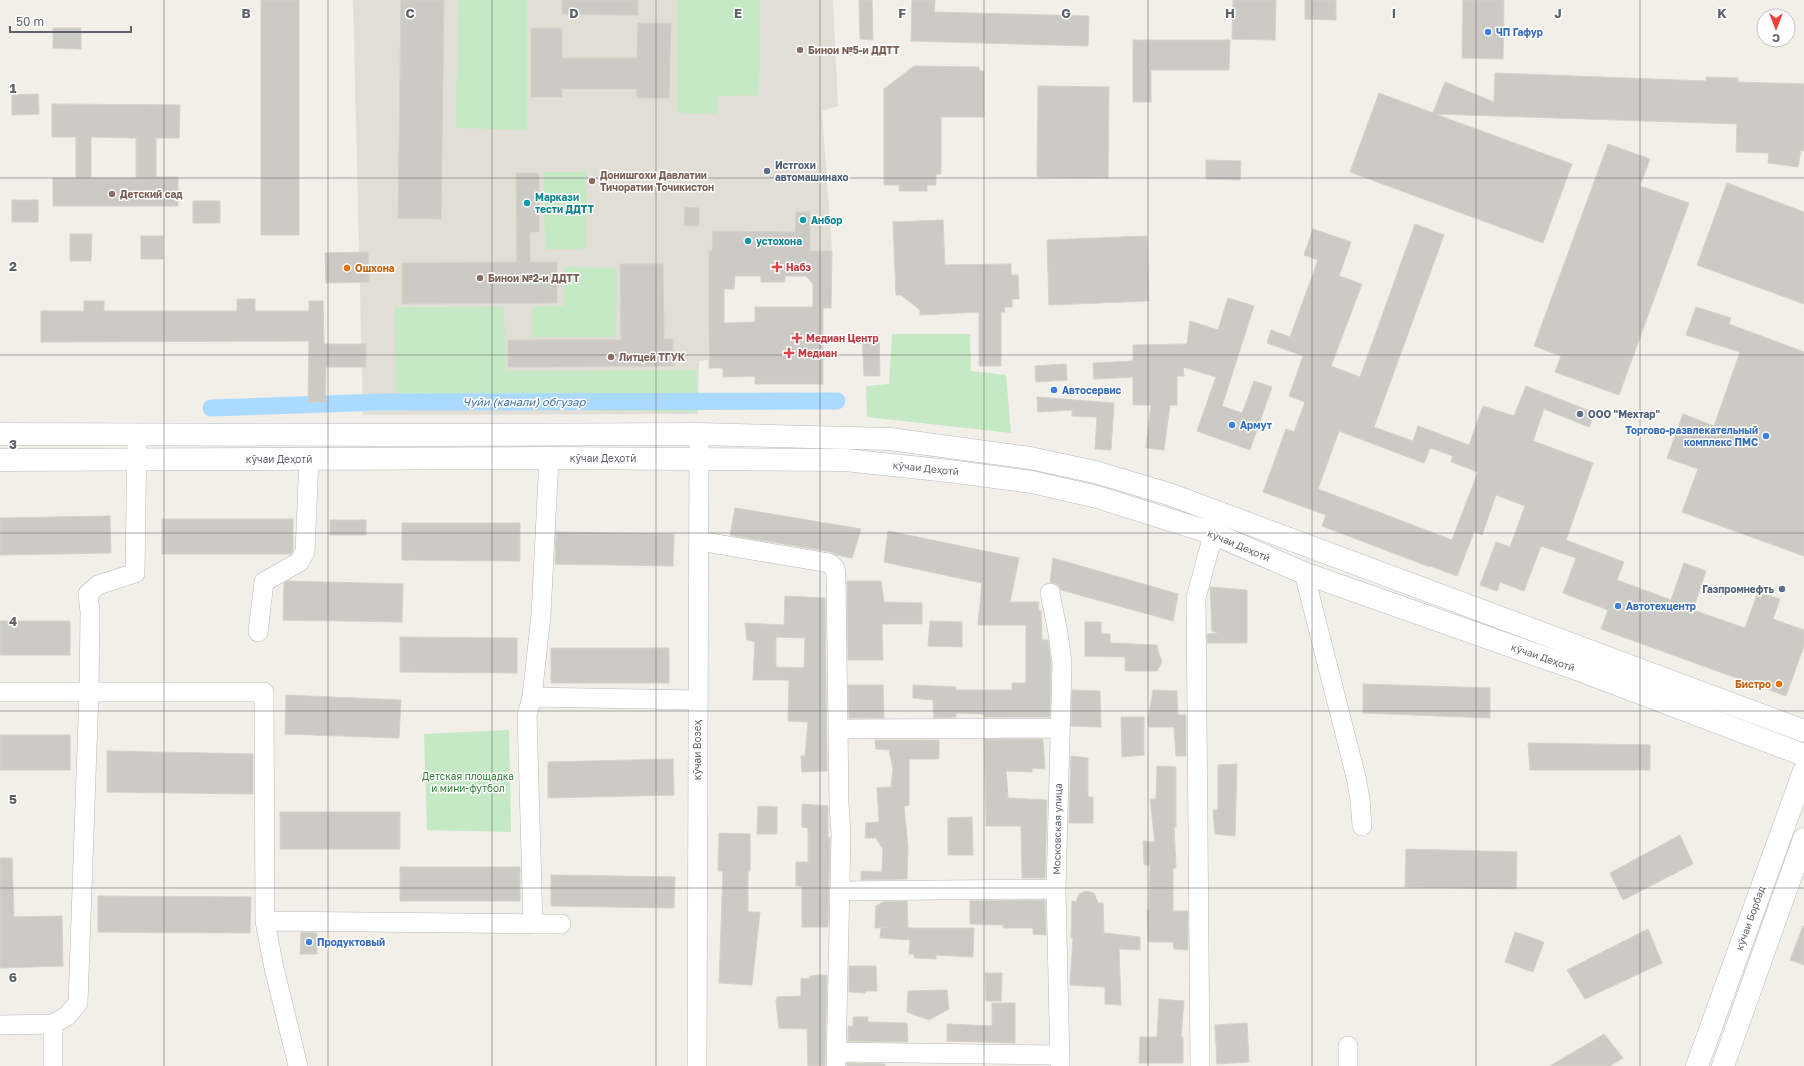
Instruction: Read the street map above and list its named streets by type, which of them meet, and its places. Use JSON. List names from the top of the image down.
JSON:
{
  "streets": {
    "street": [
      "кӯчаи Деҳотӣ",
      "кӯчаи Возеҳ",
      "Московская улица",
      "кӯчаи Борбад"
    ]
  },
  "crossings": [
    ["кӯчаи Деҳотӣ", "кӯчаи Возеҳ"]
  ],
  "water": ["Чуйи (канали) обгузар"],
  "parks": ["Детская площадка и мини-футбол"],
  "places": {
    "other": [
      "ЧП Гафур",
      "Бинои №5-и ДДТТ",
      "Истгохи автомашинахо",
      "Донишгохи Давлатии Тичоратии Точикистон",
      "Детский сад",
      "Маркази тести ДДТТ",
      "Анбор",
      "устохона",
      "Ошхона",
      "Бинои №2-и ДДТТ",
      "Литцей ТГУК",
      "Автосервис",
      "ООО \"Мехтар\"",
      "Армут",
      "Торгово-развлекательный комплекс ПМС",
      "Газпромнефть",
      "Автотехцентр",
      "Бистро",
      "Продуктовый"
    ],
    "health": ["Набз", "Медиан Центр", "Медиан"]
  },
  "scale_bar": "50 m",
  "north": "bottom",
  "grid": {
    "columns": [
      "B",
      "C",
      "D",
      "E",
      "F",
      "G",
      "H",
      "I",
      "J",
      "K"
    ],
    "rows": [
      "1",
      "2",
      "3",
      "4",
      "5",
      "6"
    ]
  }
}
